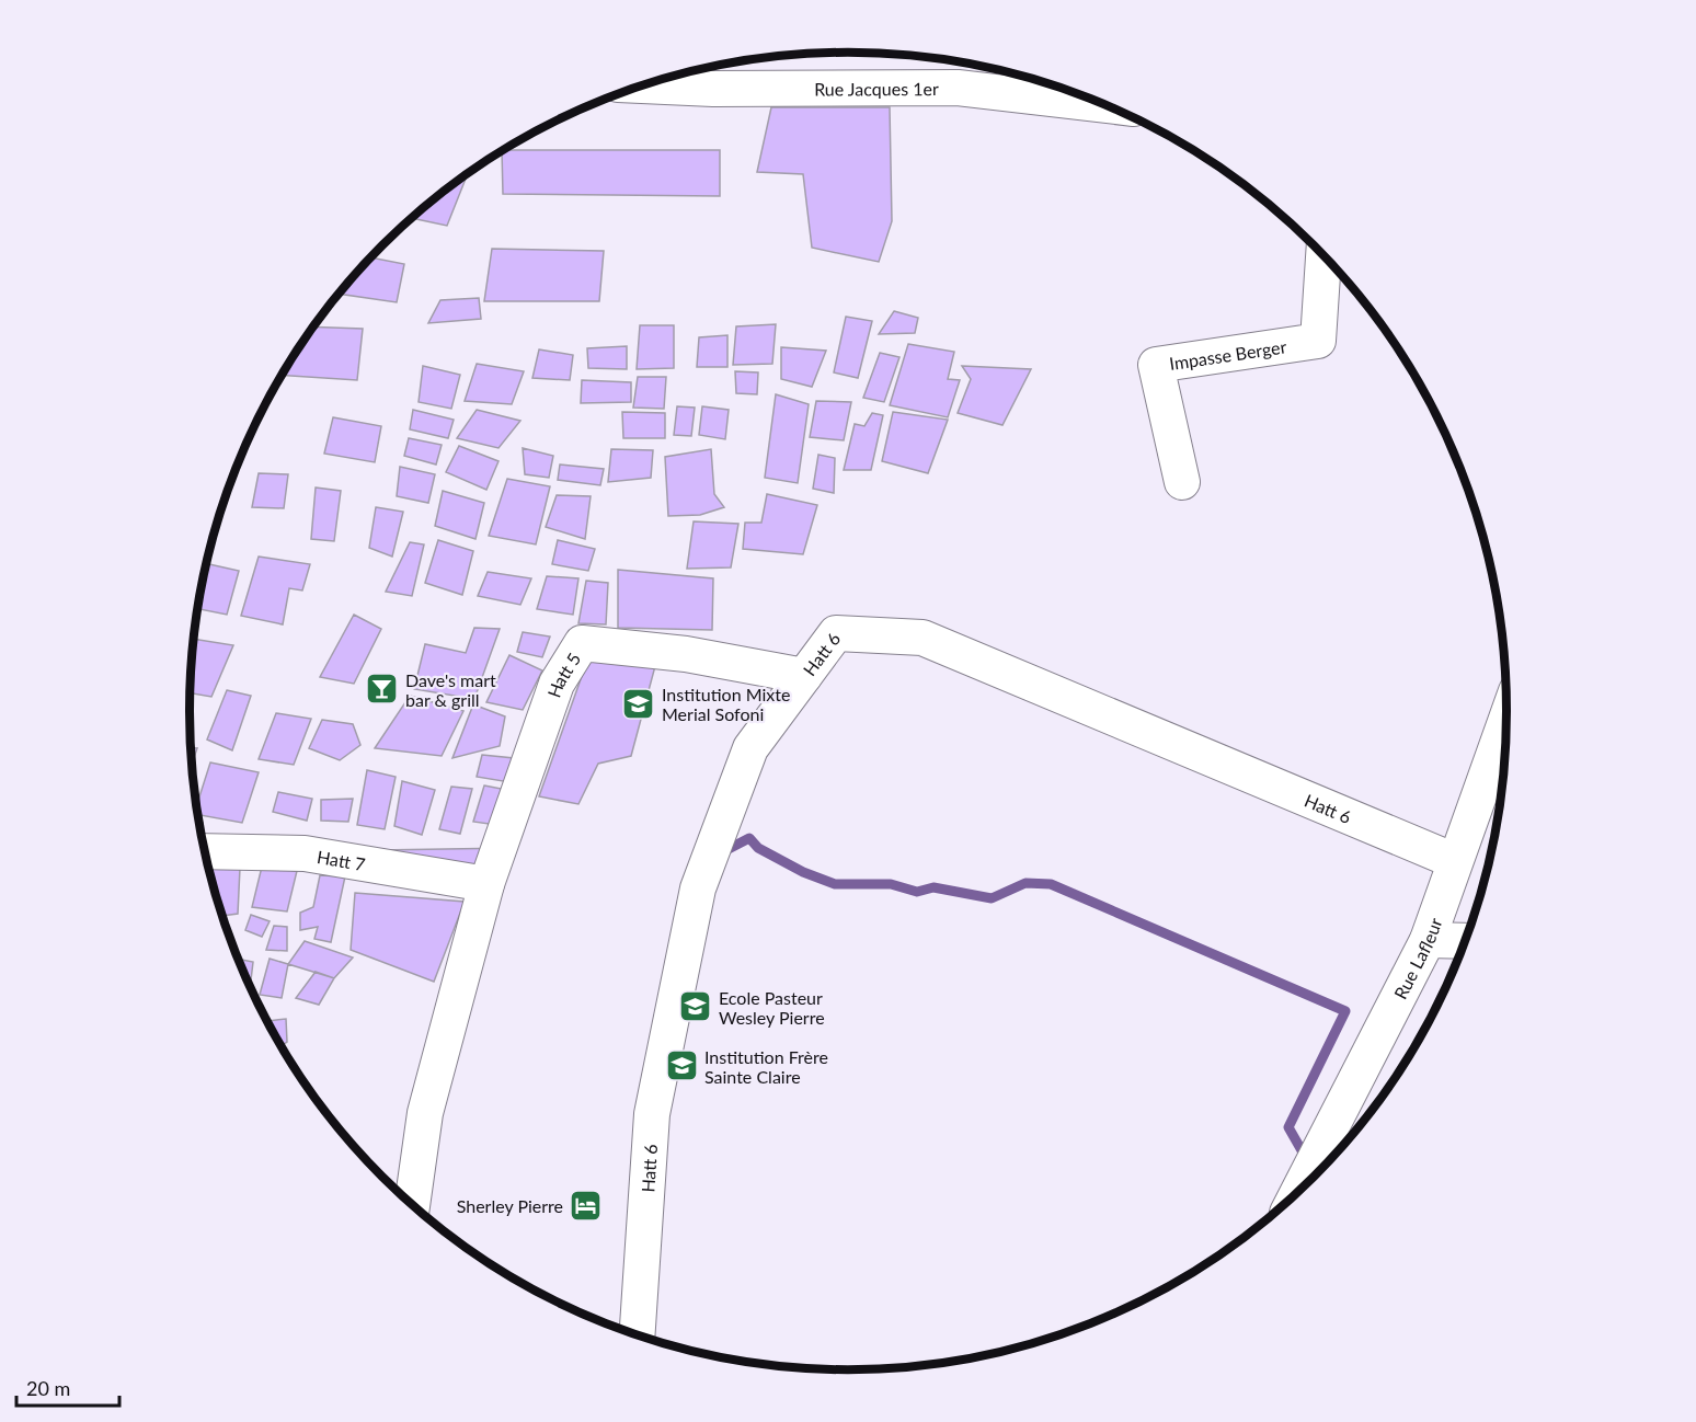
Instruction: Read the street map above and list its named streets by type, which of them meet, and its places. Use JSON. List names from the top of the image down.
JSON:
{
  "streets": {
    "street": [
      "Rue Jacques 1er",
      "Impasse Berger",
      "Hatt 6",
      "Hatt 5",
      "Hatt 7",
      "Rue Lafleur"
    ]
  },
  "crossings": [
    ["Hatt 6", "Hatt 5"],
    ["Hatt 6", "Rue Lafleur"],
    ["Hatt 5", "Hatt 7"]
  ],
  "places": {
    "bar": ["Dave's mart bar & grill"],
    "school or university": ["Institution Mixte Merial Sofoni", "Ecole Pasteur Wesley Pierre", "Institution Frère Sainte Claire"],
    "hotel": ["Sherley Pierre"]
  },
  "scale_bar": "20 m"
}
